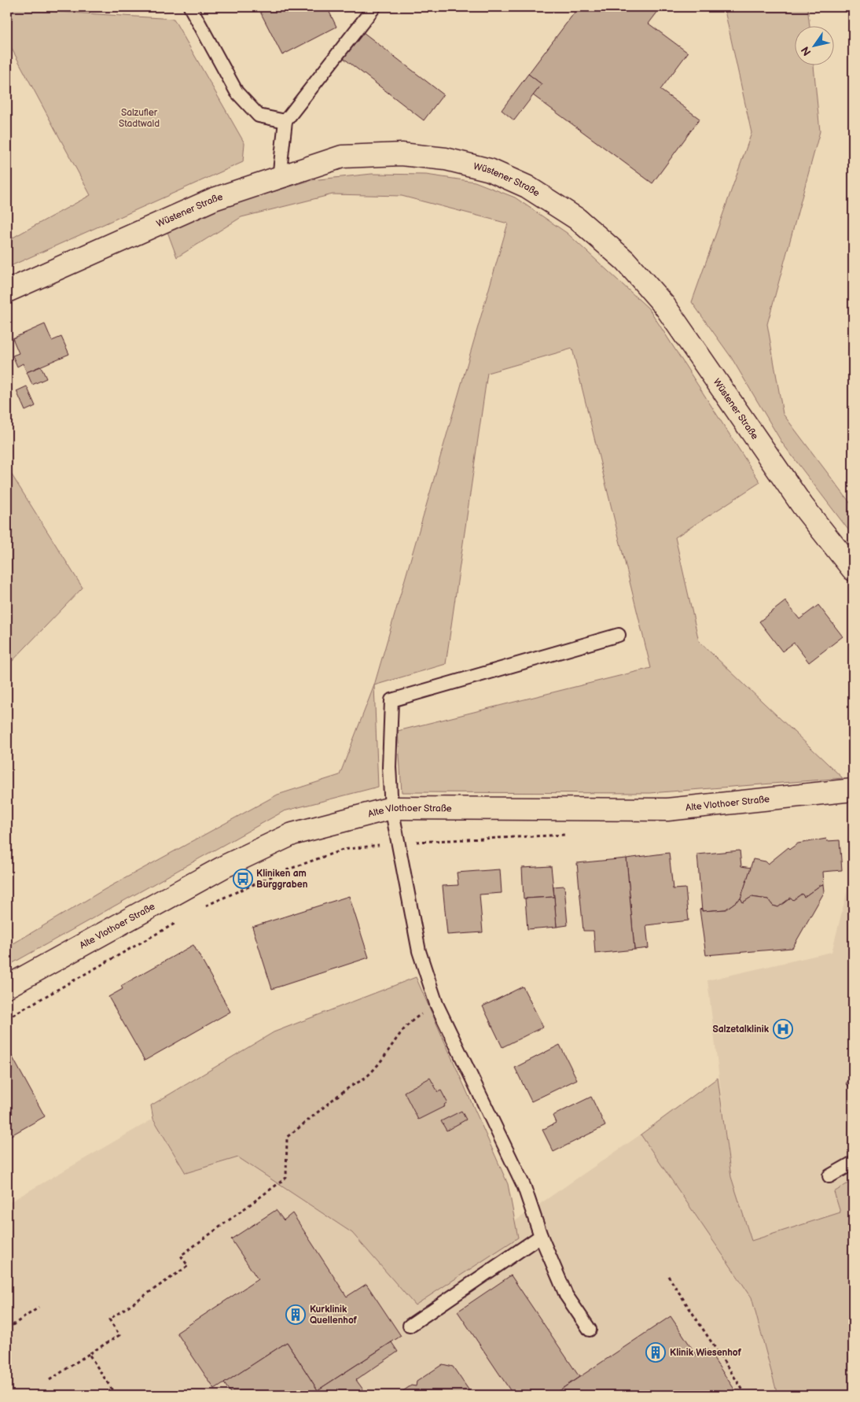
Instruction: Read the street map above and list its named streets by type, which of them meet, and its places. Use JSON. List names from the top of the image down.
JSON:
{
  "streets": {
    "main road": ["Wüstener Straße", "Alte Vlothoer Straße"]
  },
  "parks": ["Salzufler Stadtwald"],
  "places": {
    "bus stop": ["Kliniken am Burggraben"],
    "hospital": ["Salzetalklinik"],
    "building": ["Kurklinik Quellenhof", "Klinik Wiesenhof"]
  },
  "north": "bottom left"
}
